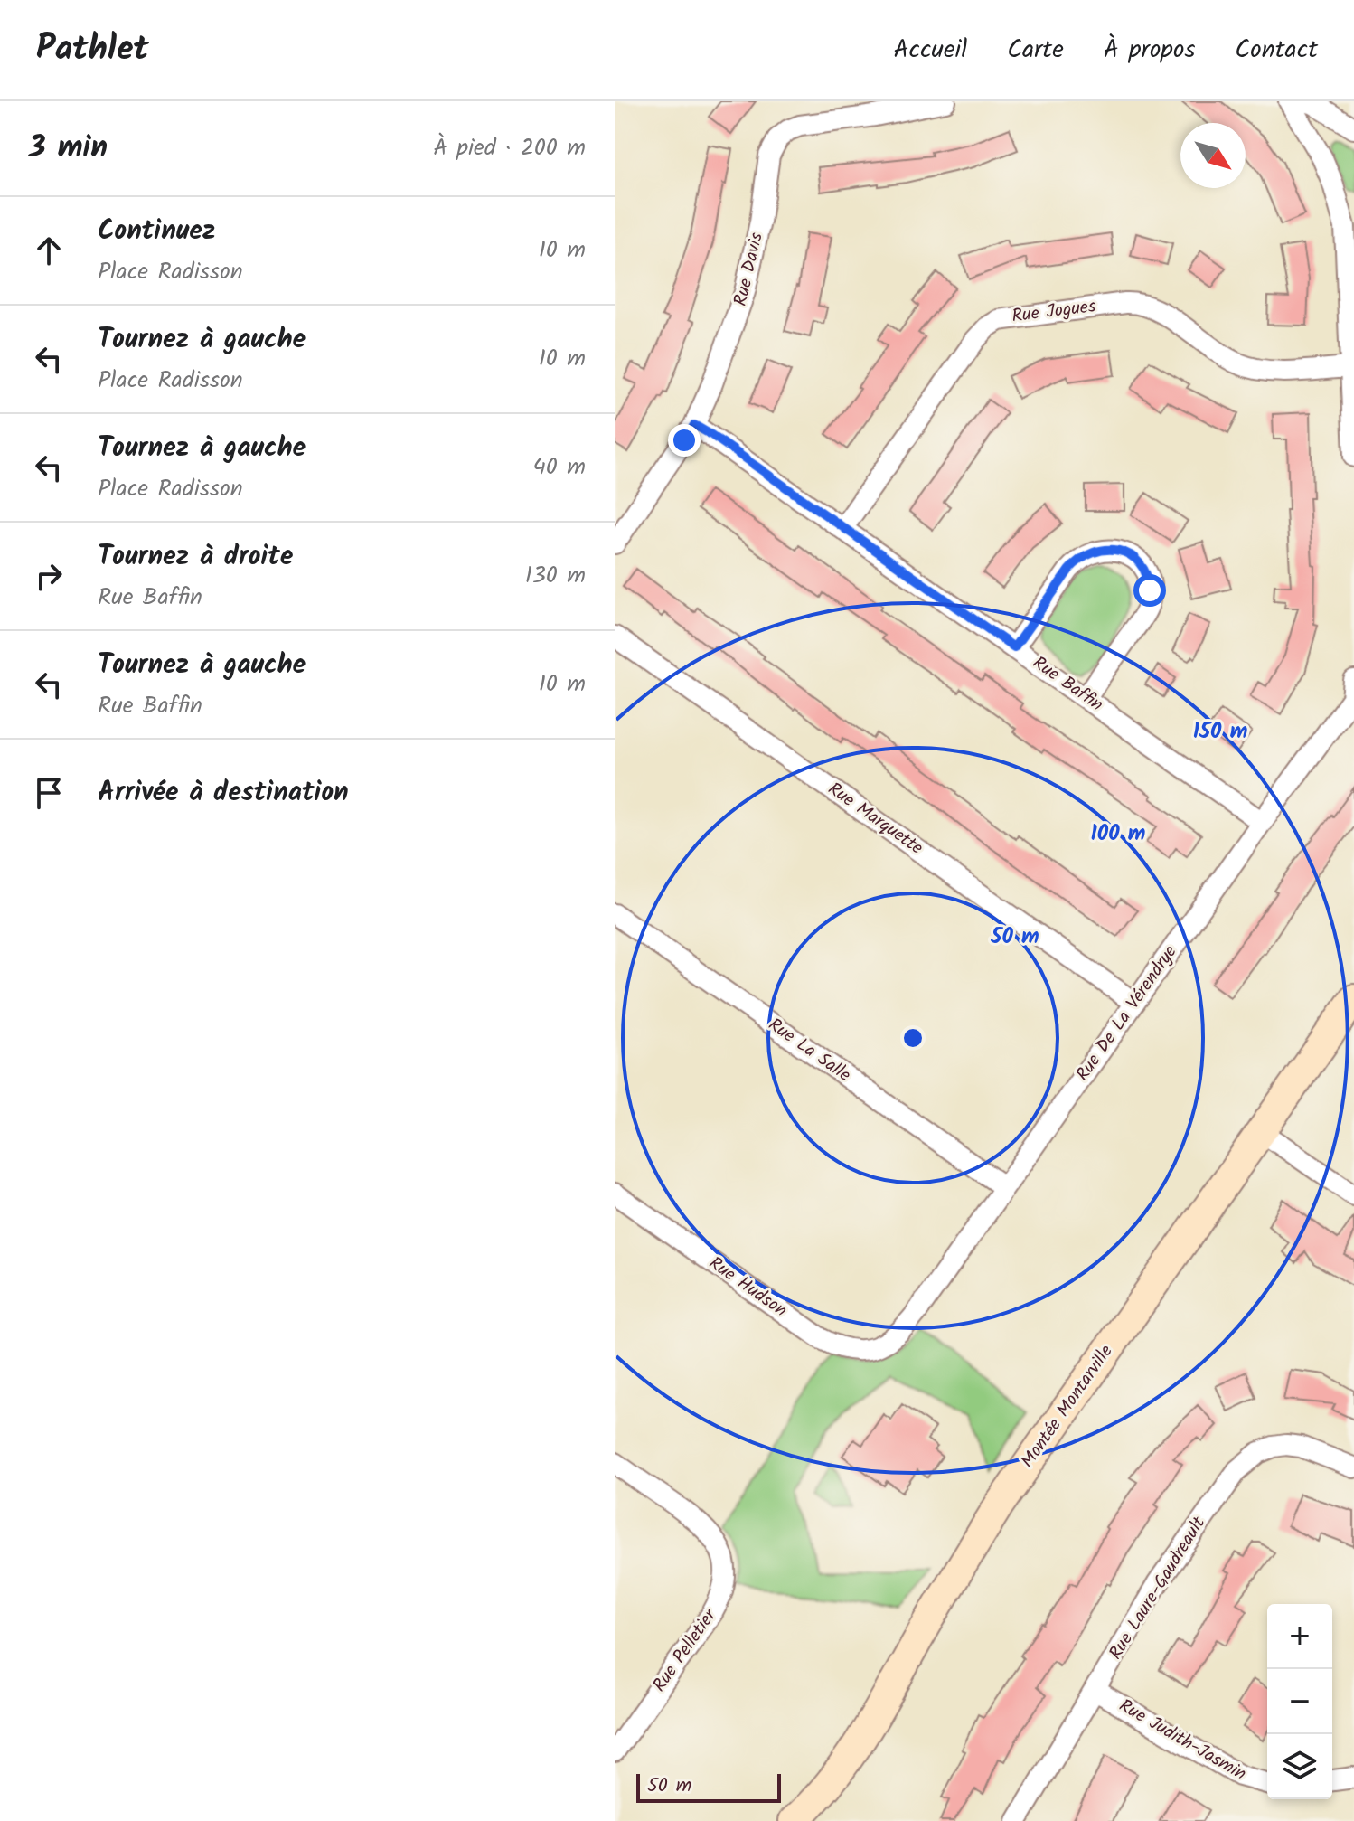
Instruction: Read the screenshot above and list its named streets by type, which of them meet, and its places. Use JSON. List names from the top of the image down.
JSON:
{
  "streets": {
    "street": [
      "Rue Davis",
      "Rue Jogues",
      "Rue Baffin",
      "Rue Marquette",
      "Rue De La Vérendrye",
      "Rue La Salle",
      "Rue Hudson",
      "Montée Montarville",
      "Rue Laure-Gaudreault",
      "Rue Pelletier",
      "Rue Judith-Jasmin"
    ]
  },
  "crossings": [
    ["Rue Davis", "Rue Baffin"],
    ["Rue Jogues", "Rue Baffin"],
    ["Rue Baffin", "Rue De La Vérendrye"],
    ["Rue Marquette", "Rue De La Vérendrye"],
    ["Rue De La Vérendrye", "Rue La Salle"],
    ["Rue De La Vérendrye", "Rue Hudson"],
    ["Rue Laure-Gaudreault", "Rue Judith-Jasmin"]
  ],
  "scale_bar": "50 m",
  "north": "bottom right",
  "page": {
    "header": "Pathlet",
    "nav": [
      "Accueil",
      "Carte",
      "À propos",
      "Contact"
    ],
    "heading": ["3 min", "À pied · 200 m"],
    "list": [
      ["Continuez", "Place Radisson", "10 m"],
      ["Tournez à gauche", "Place Radisson", "10 m"],
      ["Tournez à gauche", "Place Radisson", "40 m"],
      ["Tournez à droite", "Rue Baffin", "130 m"],
      ["Tournez à gauche", "Rue Baffin", "10 m"],
      "Arrivée à destination"
    ],
    "map_buttons": ["+", "−"],
    "scale": "50 m"
  },
  "rings": ["150 m", "100 m", "50 m"]
}
